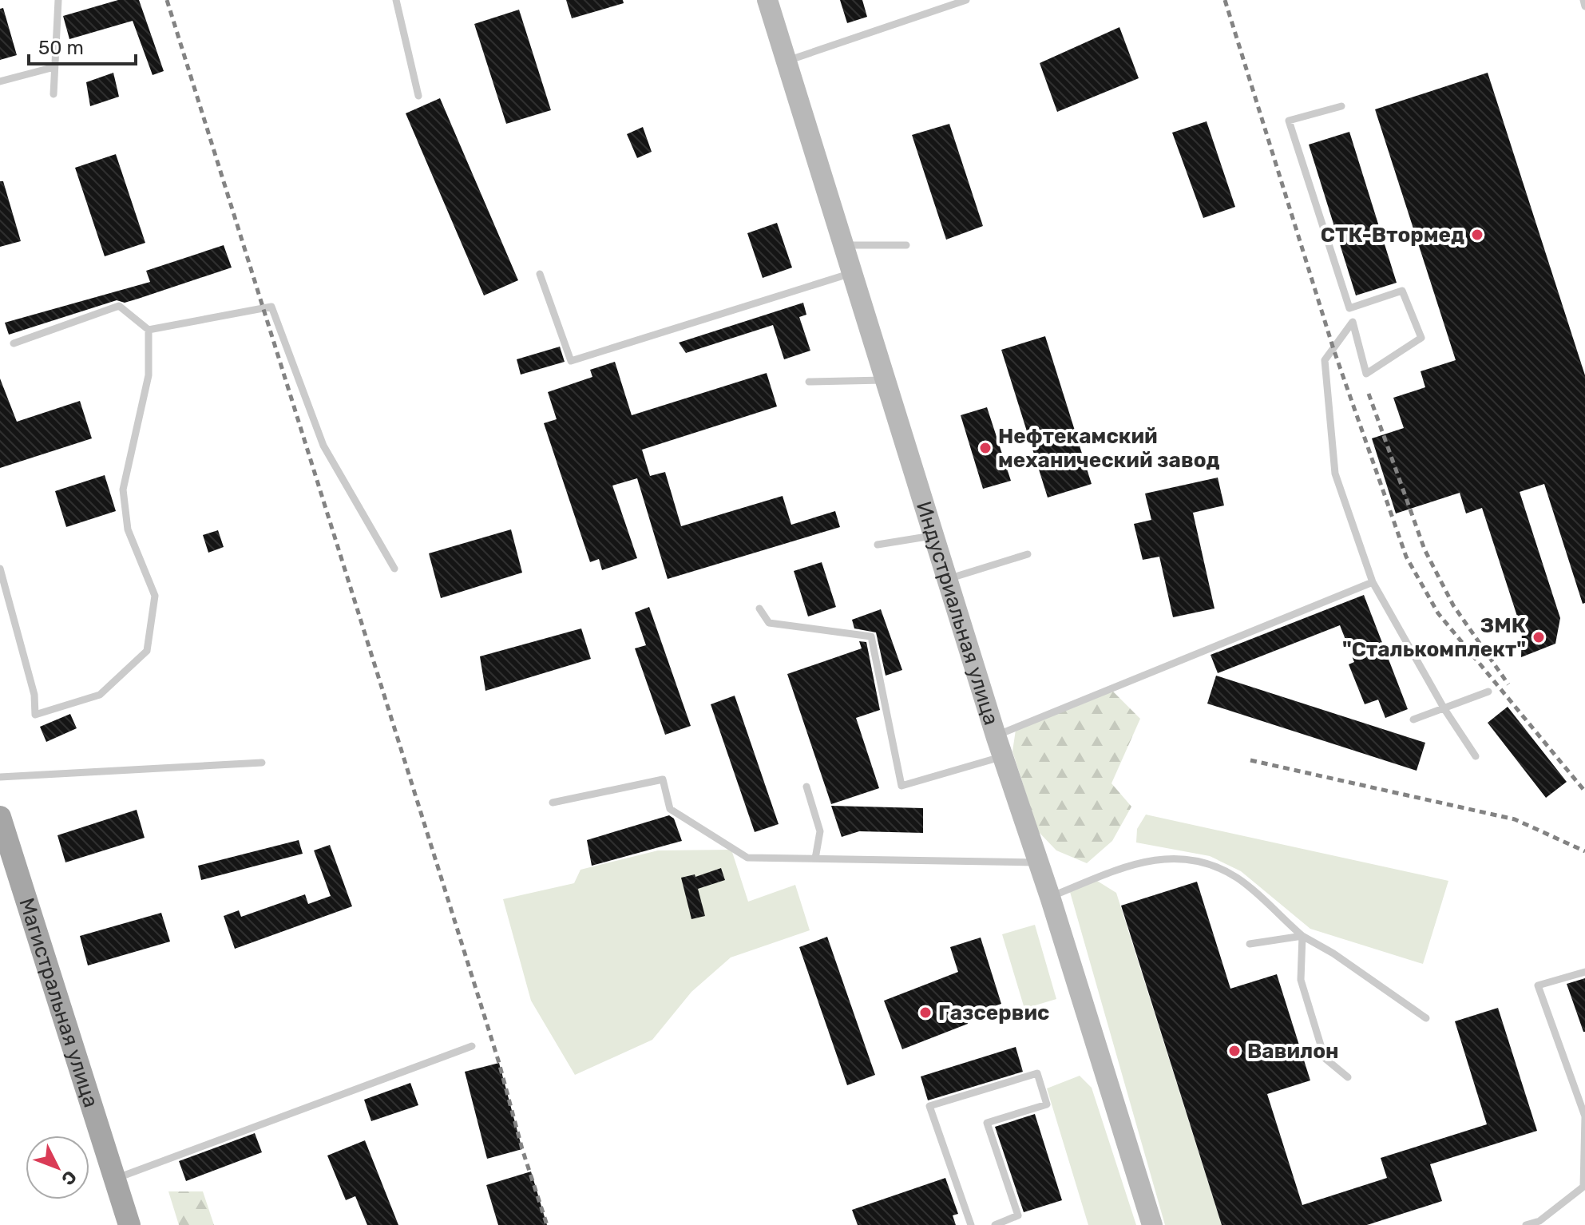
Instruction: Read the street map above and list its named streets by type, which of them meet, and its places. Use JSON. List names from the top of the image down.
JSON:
{
  "streets": {
    "main road": ["Индустриальная улица", "Магистральная улица"]
  },
  "places": [
    "СТК-Втормед",
    "Нефтекамский механический завод",
    "ЗМК \"Сталькомплект\"",
    "Газсервис",
    "Вавилон"
  ],
  "scale_bar": "50 m",
  "north": "bottom right"
}
